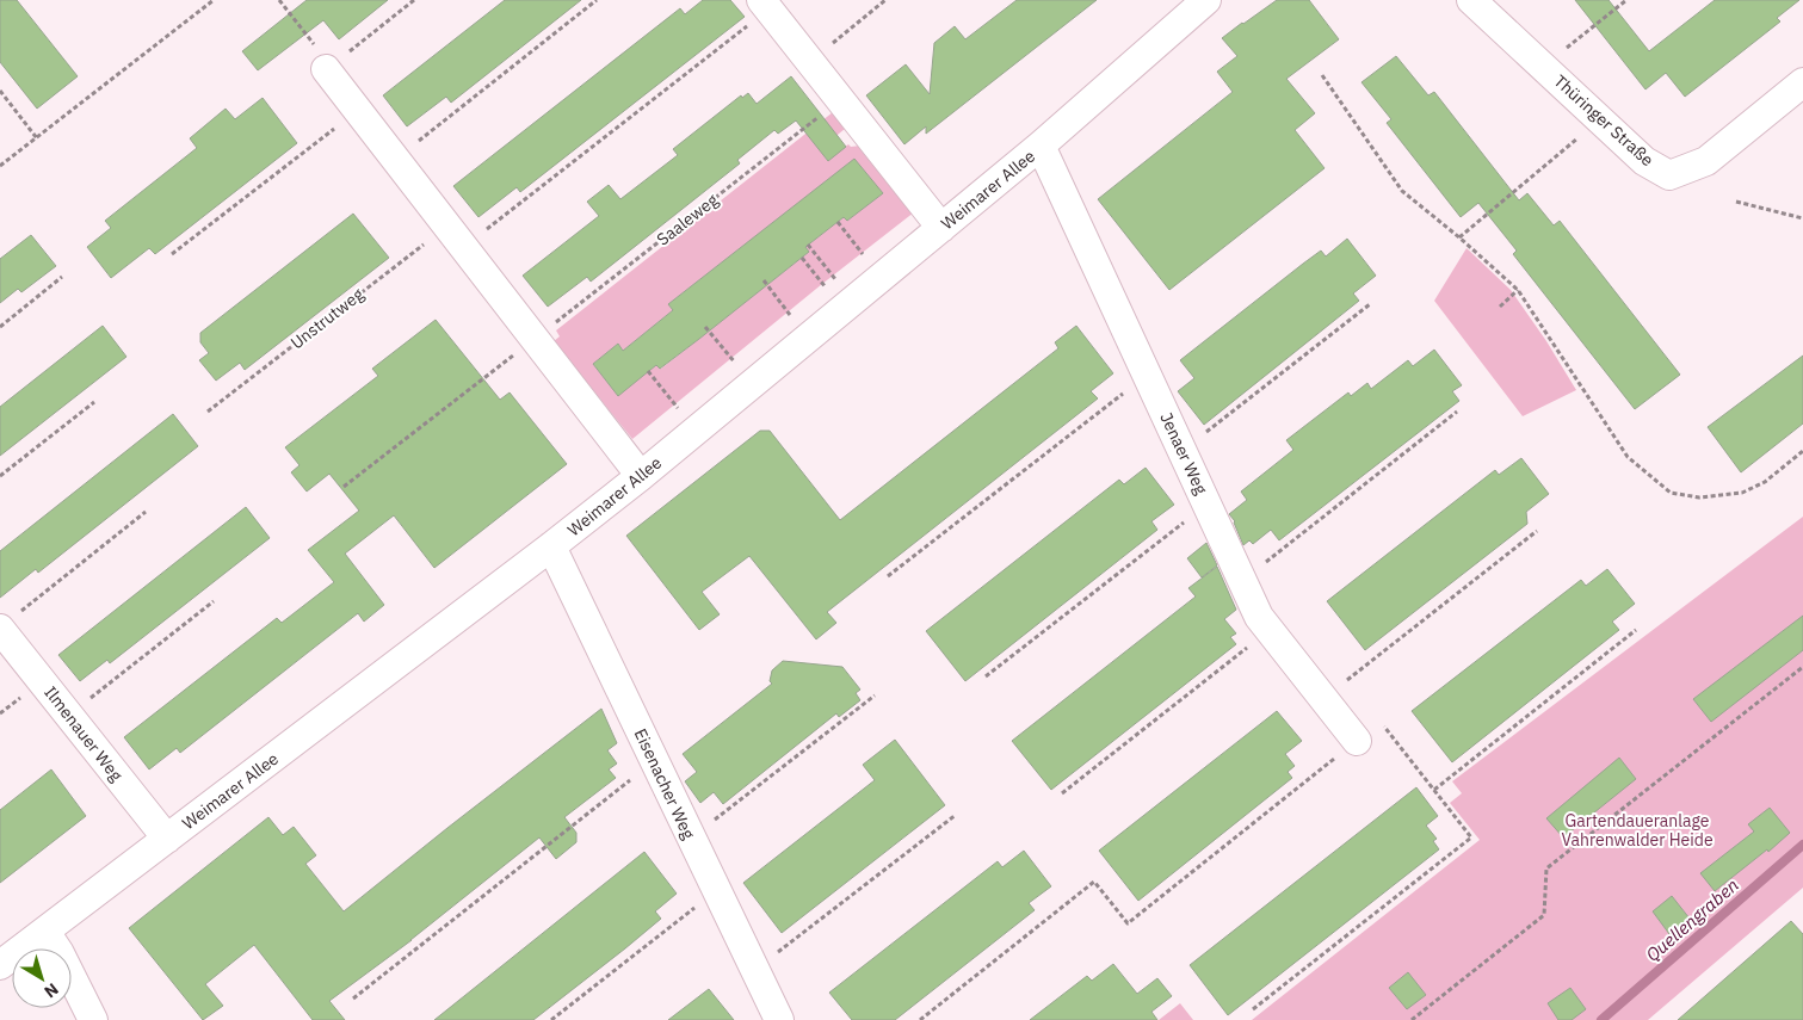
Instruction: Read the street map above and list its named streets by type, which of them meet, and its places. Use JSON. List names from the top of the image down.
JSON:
{
  "streets": {
    "street": [
      "Thüringer Straße",
      "Weimarer Allee",
      "Jenaer Weg",
      "Ilmenauer Weg",
      "Eisenacher Weg"
    ],
    "path": ["Saaleweg", "Unstrutweg"]
  },
  "crossings": [
    ["Weimarer Allee", "Jenaer Weg"],
    ["Weimarer Allee", "Ilmenauer Weg"],
    ["Weimarer Allee", "Eisenacher Weg"]
  ],
  "water": ["Quellengraben"],
  "parks": ["Gartendaueranlage Vahrenwalder Heide"],
  "north": "bottom right"
}
